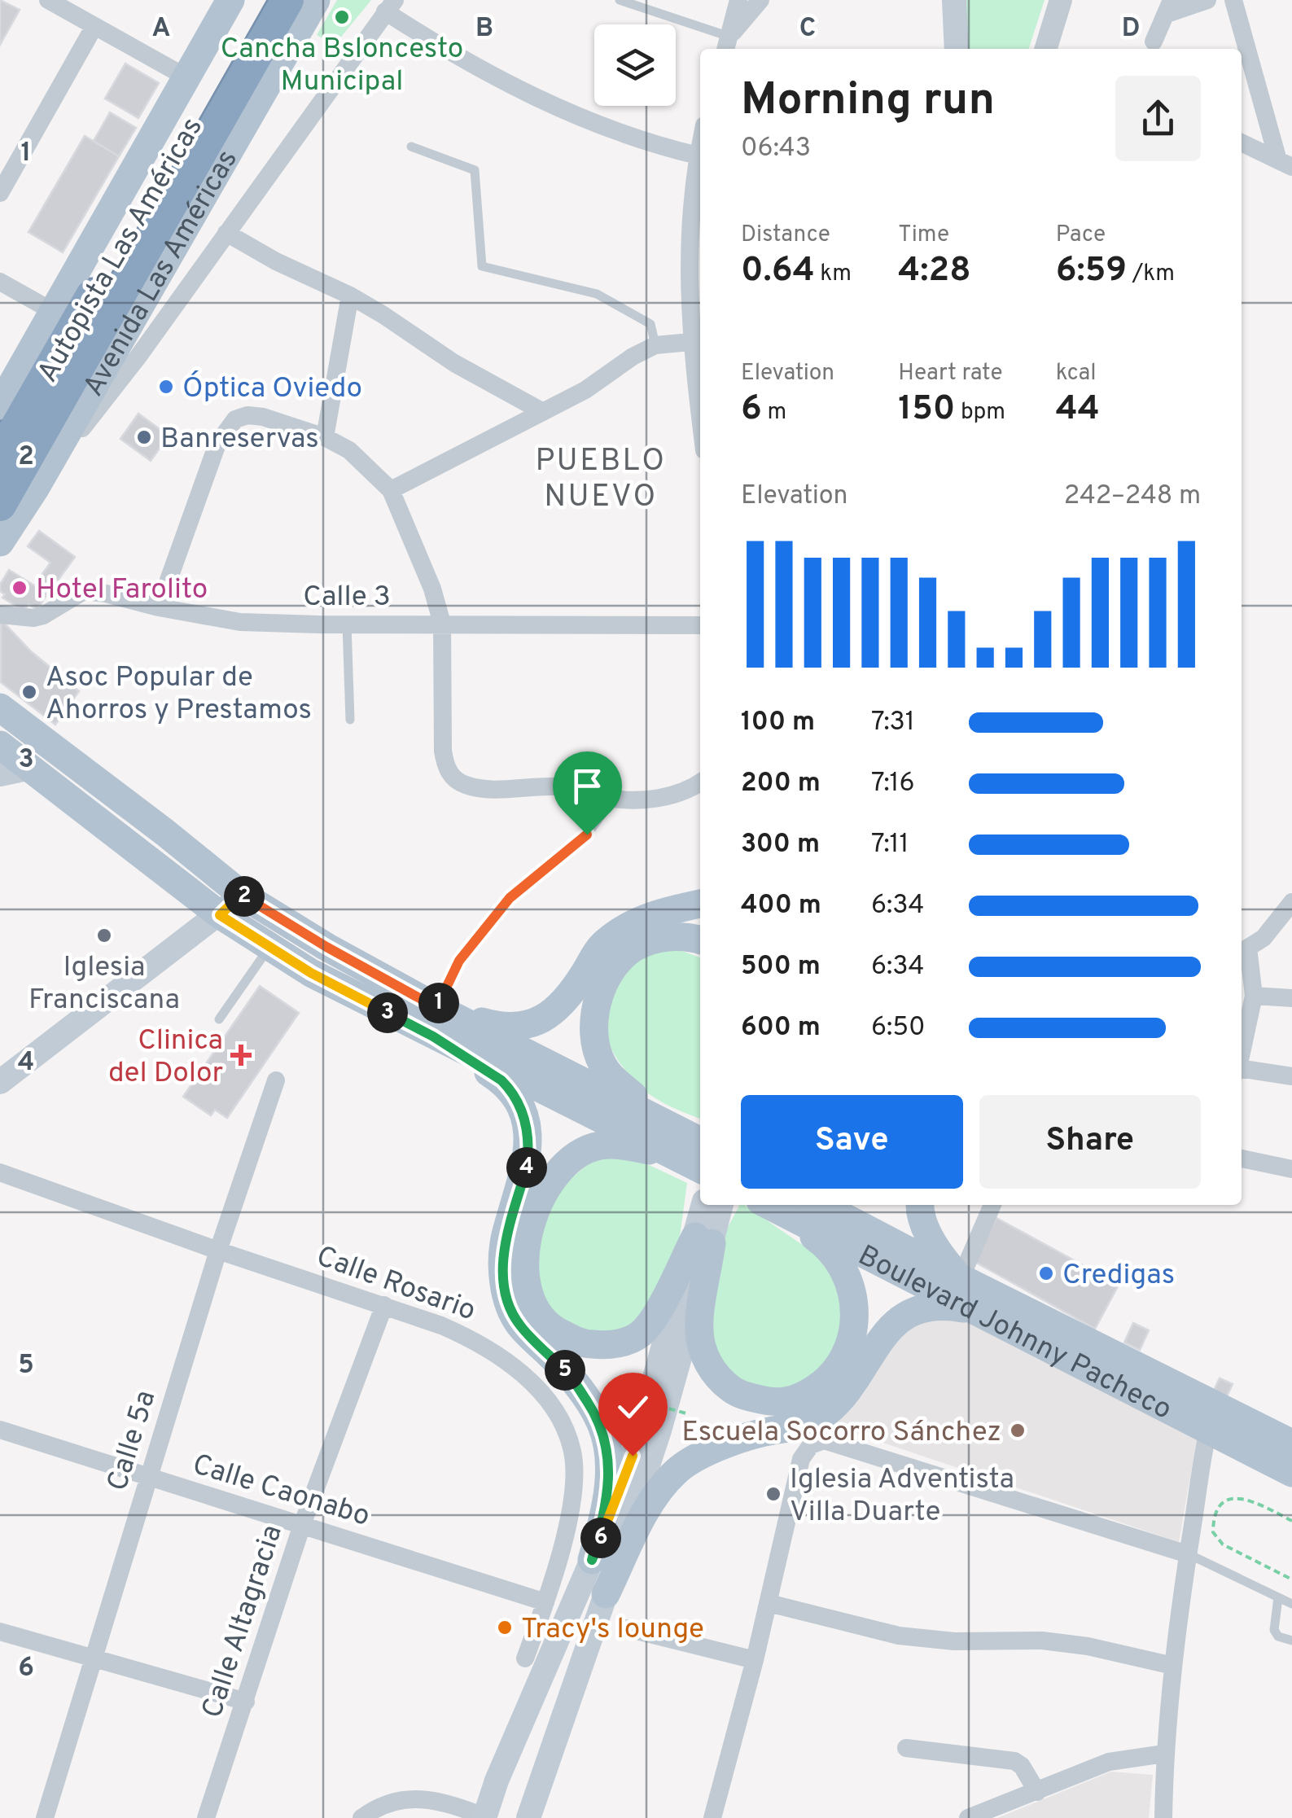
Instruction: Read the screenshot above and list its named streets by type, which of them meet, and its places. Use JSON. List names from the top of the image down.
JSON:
{
  "streets": {
    "highway": ["Autopista Las Américas"],
    "main road": ["Avenida Las Américas", "Boulevard Johnny Pacheco"],
    "street": [
      "Calle 3",
      "Calle Rosario",
      "Calle 5a",
      "Calle Caonabo",
      "Calle Altagracia"
    ]
  },
  "crossings": [
    ["Calle Rosario", "Calle 5a"],
    ["Calle Rosario", "Calle Caonabo"],
    ["Calle Rosario", "Calle Altagracia"],
    ["Calle 5a", "Calle Caonabo"],
    ["Calle Caonabo", "Calle Altagracia"]
  ],
  "districts": ["PUEBLO NUEVO"],
  "places": {
    "other": [
      "Cancha Bsloncesto Municipal",
      "Óptica Oviedo",
      "Banreservas",
      "Hotel Farolito",
      "Asoc Popular de Ahorros y Prestamos",
      "Iglesia Franciscana",
      "Credigas",
      "Escuela Socorro Sánchez",
      "Iglesia Adventista Villa Duarte",
      "Tracy's lounge"
    ],
    "health": ["Clinica del Dolor"]
  },
  "page": {
    "heading": ["Morning run", "06:43"],
    "stats": [
      ["Distance", "0.64 km"],
      ["Time", "4:28"],
      ["Pace", "6:59 /km"],
      ["Elevation", "6 m"],
      ["Heart rate", "150 bpm"],
      ["kcal", "44"]
    ],
    "chart": ["Elevation", "242–248 m"],
    "list": [
      {
        "name": "100 m",
        "note": "7:31"
      },
      {
        "name": "200 m",
        "note": "7:16"
      },
      {
        "name": "300 m",
        "note": "7:11"
      },
      {
        "name": "400 m",
        "note": "6:34"
      },
      {
        "name": "500 m",
        "note": "6:34"
      },
      {
        "name": "600 m",
        "note": "6:50"
      }
    ],
    "pins": [
      "2",
      "1",
      "3",
      "4",
      "5",
      "6"
    ],
    "buttons": ["Save", "Share"]
  },
  "grid": {
    "columns": [
      "A",
      "B",
      "C",
      "D"
    ],
    "rows": [
      "1",
      "2",
      "3",
      "4",
      "5",
      "6"
    ]
  }
}
